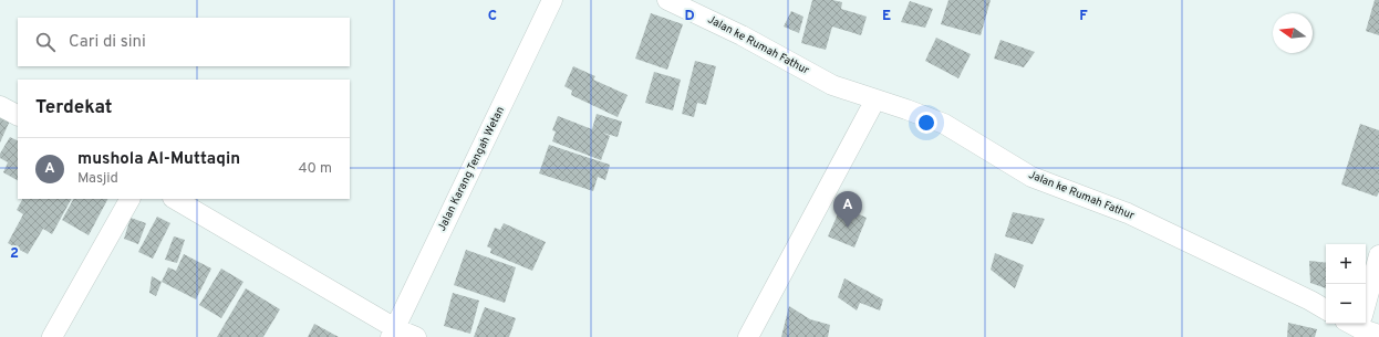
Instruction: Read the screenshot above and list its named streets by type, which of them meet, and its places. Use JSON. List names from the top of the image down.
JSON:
{
  "streets": {
    "street": ["Jalan ke Rumah Fathur", "Jalan Karang Tengah Wetan"]
  },
  "north": "left",
  "page": {
    "search": "Cari di sini",
    "heading": "Terdekat",
    "list": [
      {
        "mark": "A",
        "name": "mushola Al-Muttaqin",
        "note": "Masjid",
        "value": "40 m"
      }
    ],
    "pins": "A",
    "map_buttons": ["+", "−"]
  },
  "grid": {
    "columns": [
      "C",
      "D",
      "E",
      "F"
    ],
    "rows": ["2"]
  }
}
